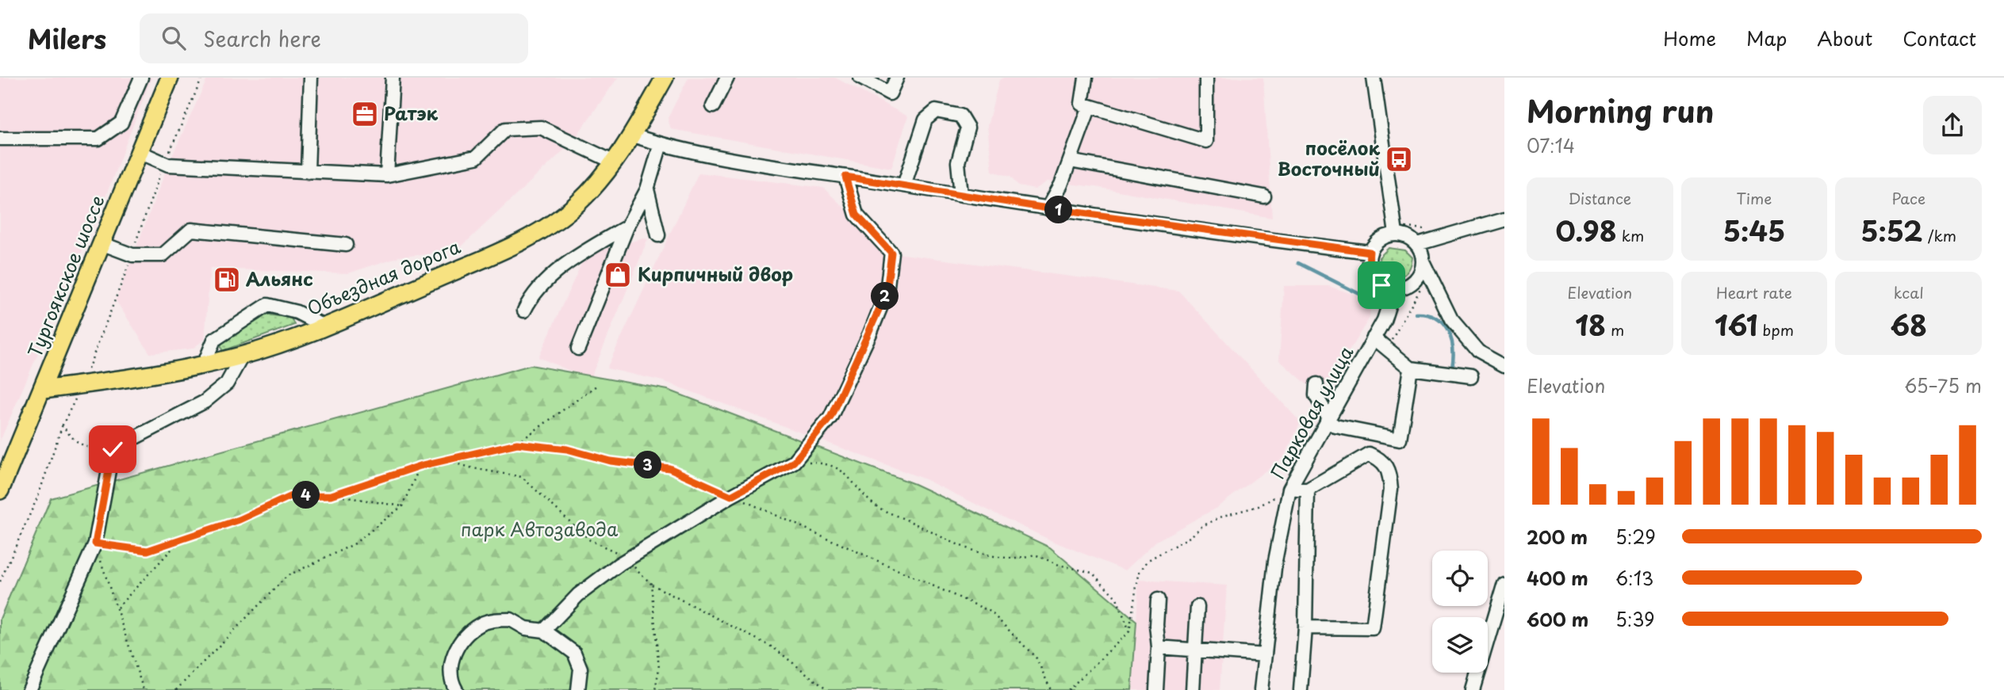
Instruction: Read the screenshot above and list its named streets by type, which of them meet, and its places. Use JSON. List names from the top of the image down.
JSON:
{
  "streets": {
    "main road": ["Тургоякское шоссе", "Объездная дорога"],
    "street": ["Парковая улица"]
  },
  "crossings": [
    ["Тургоякское шоссе", "Объездная дорога"]
  ],
  "parks": ["парк Автозавода"],
  "places": {
    "office": ["Ратэк"],
    "bus stop": ["посёлок Восточный"],
    "shop": ["Кирпичный двор"],
    "fuel station": ["Альянс"]
  },
  "page": {
    "header": "Milers",
    "search": "Search here",
    "nav": [
      "Home",
      "Map",
      "About",
      "Contact"
    ],
    "heading": ["Morning run", "07:14"],
    "stats": [
      ["Distance", "0.98 km"],
      ["Time", "5:45"],
      ["Pace", "5:52 /km"],
      ["Elevation", "18 m"],
      ["Heart rate", "161 bpm"],
      ["kcal", "68"]
    ],
    "pins": [
      "1",
      "2",
      "3",
      "4"
    ],
    "chart": ["Elevation", "65–75 m"],
    "list": [
      {
        "name": "200 m",
        "note": "5:29"
      },
      {
        "name": "400 m",
        "note": "6:13"
      },
      {
        "name": "600 m",
        "note": "5:39"
      }
    ]
  }
}
